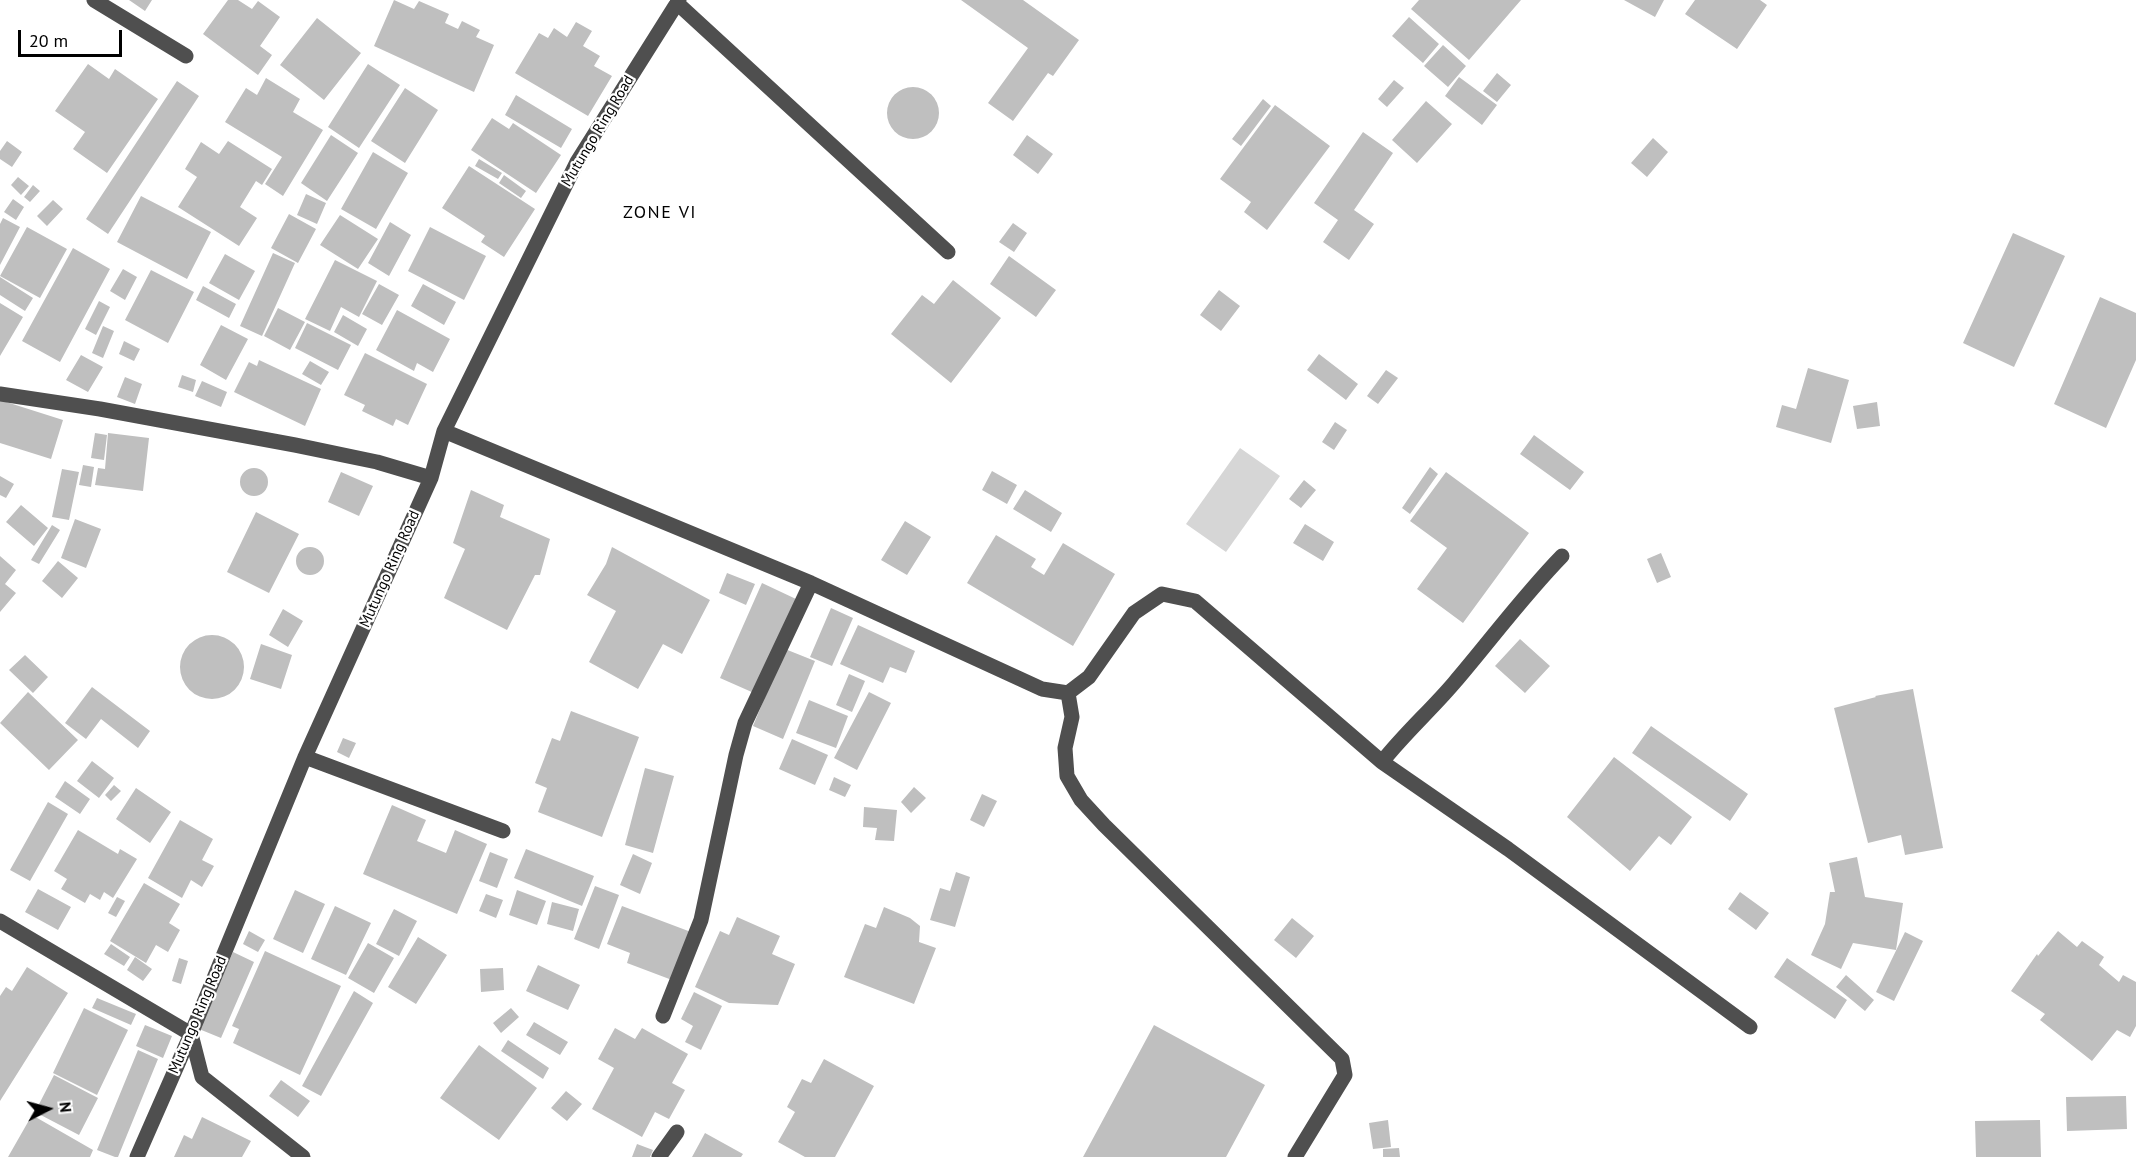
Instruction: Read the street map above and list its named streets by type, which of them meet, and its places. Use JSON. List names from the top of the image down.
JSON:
{
  "streets": {
    "street": ["Mutungo Ring Road"]
  },
  "districts": ["ZONE VI"],
  "scale_bar": "20 m",
  "north": "right"
}
